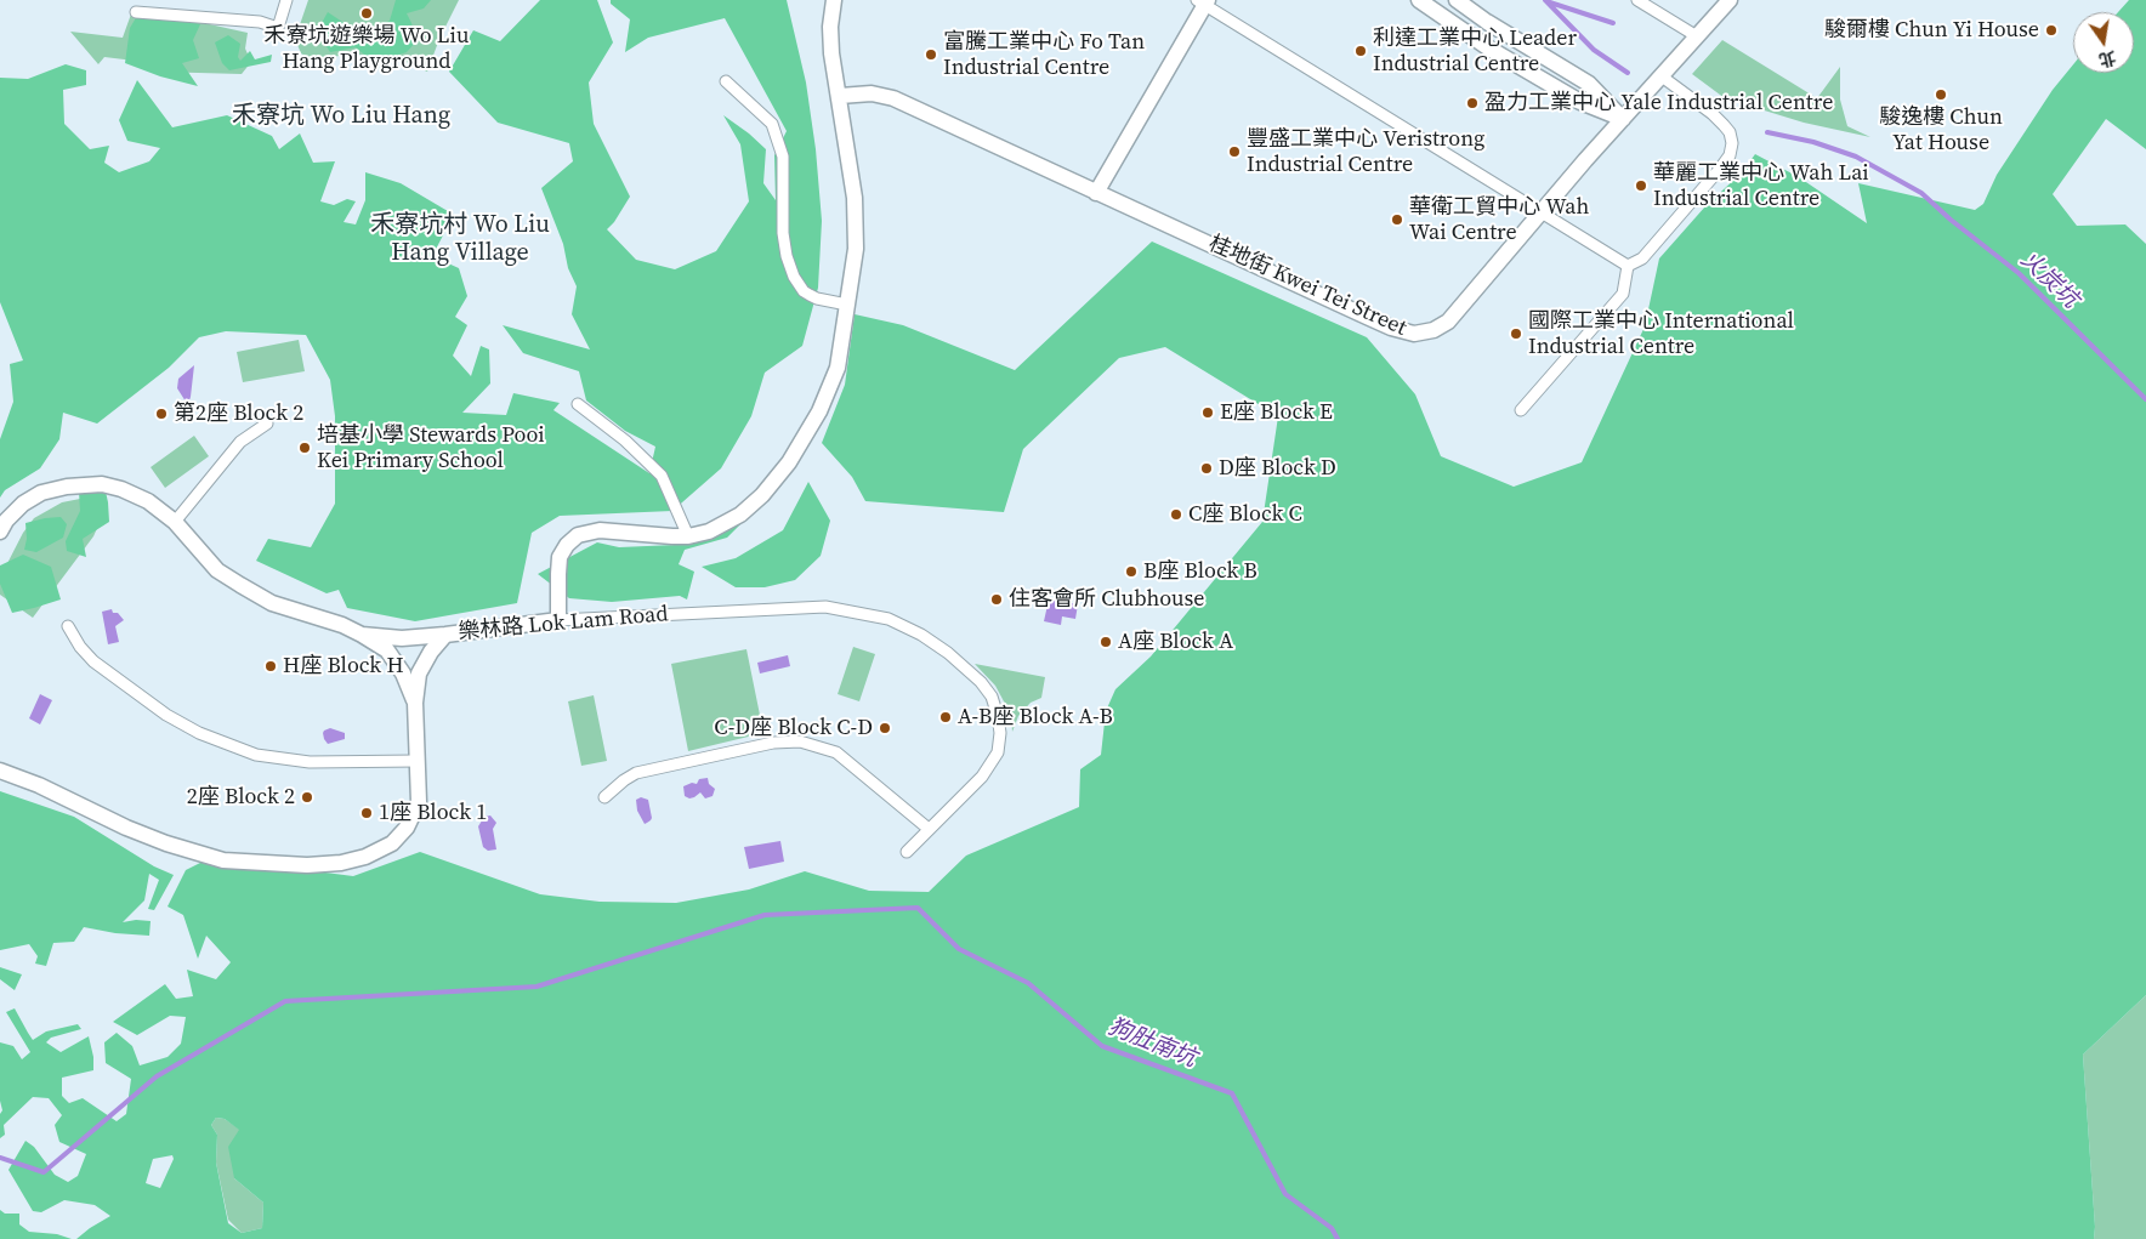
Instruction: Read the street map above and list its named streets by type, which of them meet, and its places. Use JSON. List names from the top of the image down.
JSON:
{
  "streets": {
    "street": ["桂地街 Kwei Tei Street", "樂林路 Lok Lam Road"]
  },
  "districts": ["禾寮坑 Wo Liu Hang", "禾寮坑村 Wo Liu Hang Village"],
  "water": ["火炭坑", "狗肚南坑"],
  "places": [
    "禾寮坑遊樂場 Wo Liu Hang Playground",
    "駿爾樓 Chun Yi House",
    "利達工業中心 Leader Industrial Centre",
    "富騰工業中心 Fo Tan Industrial Centre",
    "駿逸樓 Chun Yat House",
    "盈力工業中心 Yale Industrial Centre",
    "豐盛工業中心 Veristrong Industrial Centre",
    "華麗工業中心 Wah Lai Industrial Centre",
    "華衛工貿中心 Wah Wai Centre",
    "國際工業中心 International Industrial Centre",
    "E座 Block E",
    "第2座 Block 2",
    "培基小學 Stewards Pooi Kei Primary School",
    "D座 Block D",
    "C座 Block C",
    "B座 Block B",
    "住客會所 Clubhouse",
    "A座 Block A",
    "H座 Block H",
    "A-B座 Block A-B",
    "C-D座 Block C-D",
    "2座 Block 2",
    "1座 Block 1"
  ],
  "north": "bottom"
}
